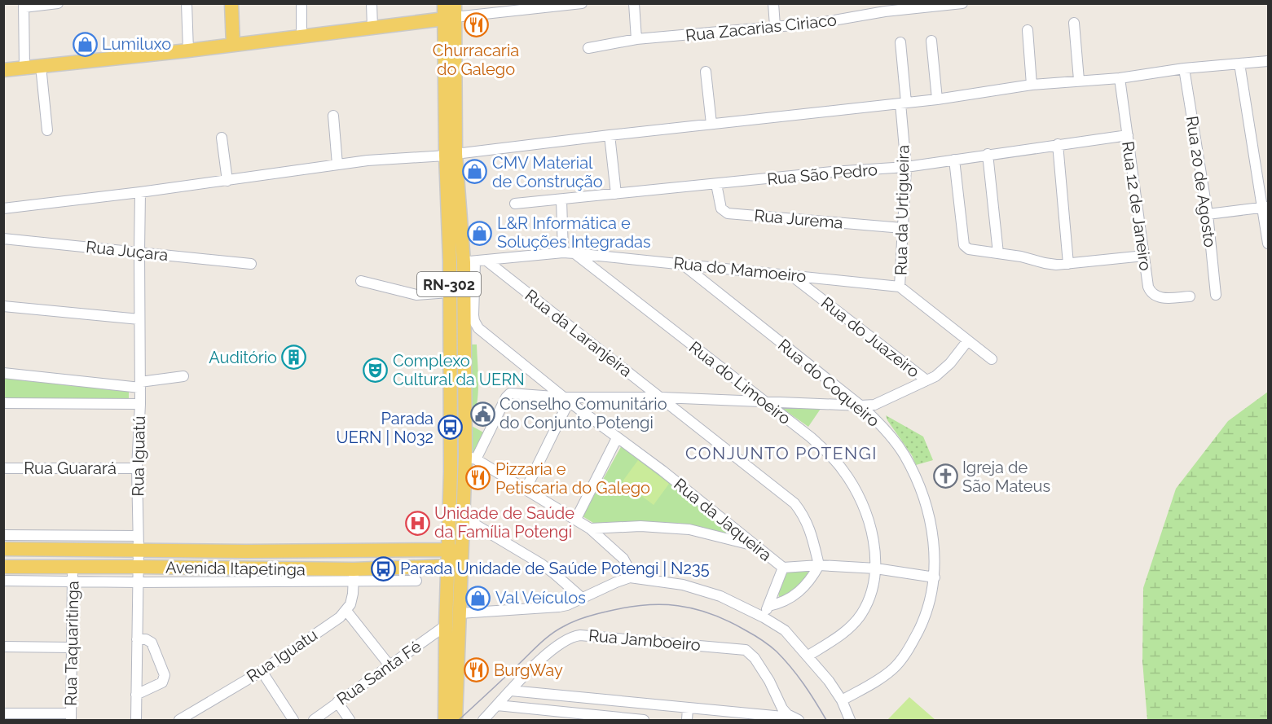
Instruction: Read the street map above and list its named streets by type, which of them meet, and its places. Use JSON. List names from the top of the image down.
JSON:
{
  "streets": {
    "main road": ["RN-302", "Avenida Itapetinga"],
    "street": [
      "Rua Zacarias Ciriaco",
      "Rua São Pedro",
      "Rua 20 de Agosto",
      "Rua 12 de Janeiro",
      "Rua da Urtigueira",
      "Rua Jurema",
      "Rua Juçara",
      "Rua do Mamoeiro",
      "Rua da Laranjeira",
      "Rua do Juazeiro",
      "Rua do Limoeiro",
      "Rua do Coqueiro",
      "Rua Iguatú",
      "Rua Guarará",
      "Rua da Jaqueira",
      "Rua Jamboeiro",
      "Rua Taquaritinga",
      "Rua Iguatu",
      "Rua Santa Fé"
    ]
  },
  "crossings": [
    ["Rua São Pedro", "Rua 12 de Janeiro"],
    ["Rua São Pedro", "Rua da Urtigueira"],
    ["Rua São Pedro", "Rua Jurema"],
    ["Rua da Urtigueira", "Rua Jurema"],
    ["Rua da Urtigueira", "Rua do Mamoeiro"],
    ["Rua Juçara", "Rua Iguatú"],
    ["Rua do Mamoeiro", "RN-302"],
    ["Rua do Mamoeiro", "Rua da Laranjeira"],
    ["Rua do Mamoeiro", "Rua do Juazeiro"],
    ["Rua do Mamoeiro", "Rua do Limoeiro"],
    ["Rua do Mamoeiro", "Rua do Coqueiro"],
    ["Rua do Mamoeiro", "Rua da Jaqueira"],
    ["RN-302", "Rua da Jaqueira"],
    ["RN-302", "Avenida Itapetinga"],
    ["Rua da Laranjeira", "Rua da Jaqueira"],
    ["Rua do Limoeiro", "Rua da Jaqueira"],
    ["Rua do Coqueiro", "Rua da Jaqueira"],
    ["Rua Iguatú", "Rua Guarará"],
    ["Rua Iguatú", "Avenida Itapetinga"],
    ["Avenida Itapetinga", "Rua Taquaritinga"],
    ["Avenida Itapetinga", "Rua Iguatu"],
    ["Avenida Itapetinga", "Rua Santa Fé"],
    ["Rua Iguatu", "Rua Santa Fé"]
  ],
  "districts": ["CONJUNTO POTENGI"],
  "places": {
    "restaurant": ["Churracaria do Galego", "Pizzaria e Petiscaria do Galego", "BurgWay"],
    "shop": [
      "Lumiluxo",
      "CMV Material de Construção",
      "L&R Informática e Soluções Integradas",
      "Val Veículos"
    ],
    "building": ["Auditório"],
    "theatre": ["Complexo Cultural da UERN"],
    "public building": ["Conselho Comunitário do Conjunto Potengi"],
    "bus stop": ["Parada UERN | N032", "Parada Unidade de Saúde Potengi | N235"],
    "church": ["Igreja de São Mateus"],
    "hospital": ["Unidade de Saúde da Família Potengi"]
  }
}
